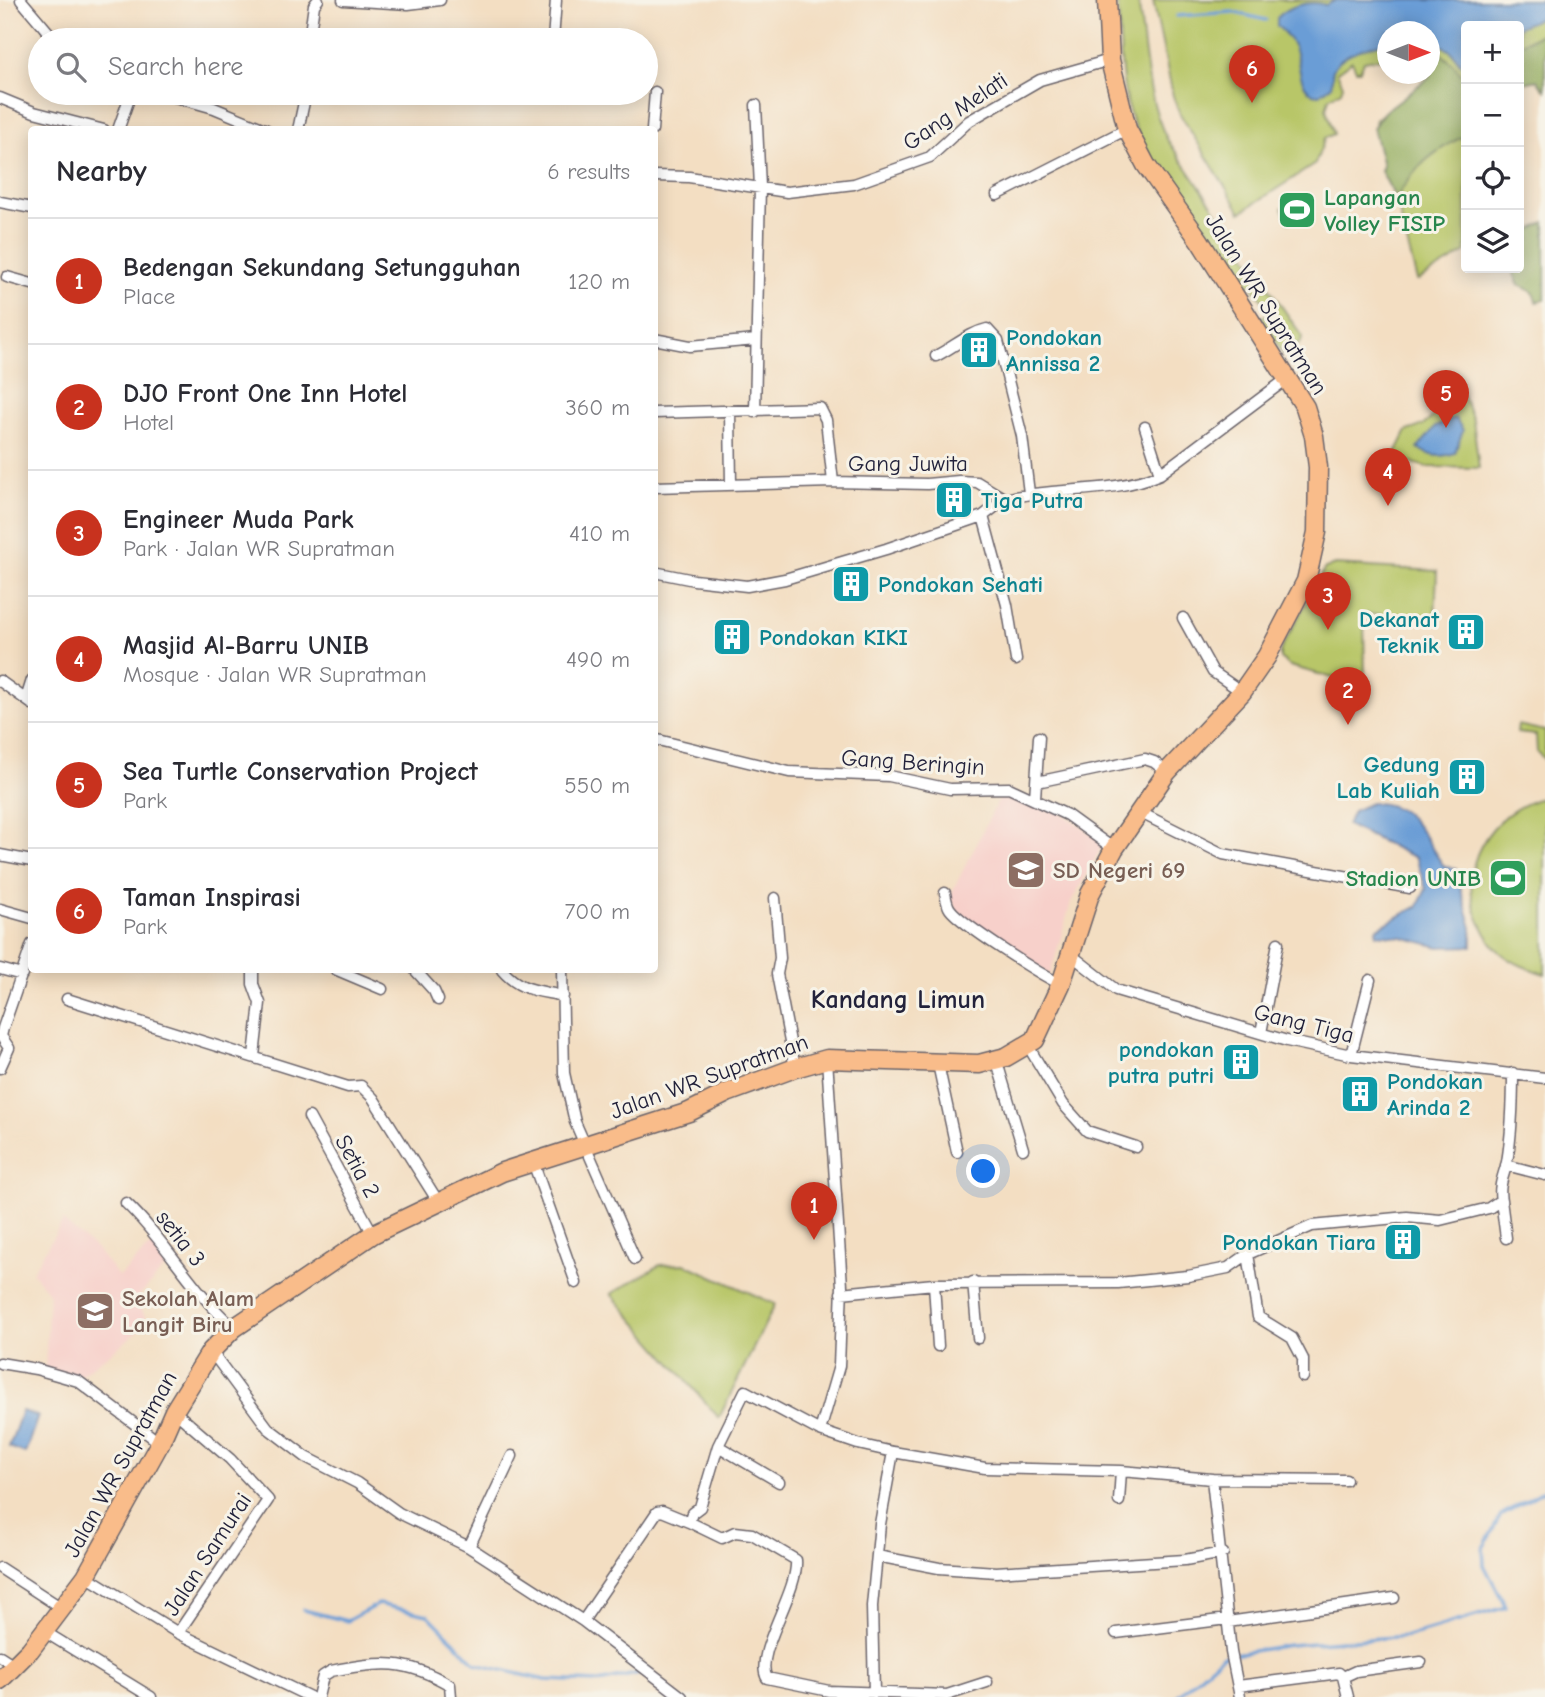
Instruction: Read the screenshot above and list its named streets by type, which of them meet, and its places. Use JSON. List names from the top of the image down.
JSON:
{
  "streets": {
    "highway": ["Jalan WR Supratman"],
    "street": [
      "Gang Melati",
      "Gang Juwita",
      "Gang Beringin",
      "Gang Tiga",
      "Setia 2",
      "setia 3",
      "Jalan Samurai"
    ]
  },
  "crossings": [
    ["Gang Melati", "Jalan WR Supratman"],
    ["Jalan WR Supratman", "Gang Beringin"],
    ["Jalan WR Supratman", "Gang Tiga"],
    ["Jalan WR Supratman", "Setia 2"],
    ["Jalan WR Supratman", "setia 3"],
    ["Jalan WR Supratman", "Jalan Samurai"]
  ],
  "districts": ["Kandang Limun"],
  "places": {
    "sports": ["Lapangan Volley FISIP", "Stadion UNIB"],
    "building": [
      "Pondokan Annissa 2",
      "Tiga Putra",
      "Pondokan Sehati",
      "Dekanat Teknik",
      "Pondokan KIKI",
      "Gedung Lab Kuliah",
      "pondokan putra putri",
      "Pondokan Arinda 2",
      "Pondokan Tiara"
    ],
    "school or university": ["SD Negeri 69", "Sekolah Alam Langit Biru"]
  },
  "north": "right",
  "page": {
    "map_buttons": ["+", "−"],
    "search": "Search here",
    "pins": [
      "6",
      "5",
      "4",
      "3",
      "2",
      "1"
    ],
    "heading": ["Nearby", "6 results"],
    "list": [
      {
        "mark": "1",
        "name": "Bedengan Sekundang Setungguhan",
        "note": "Place",
        "value": "120 m"
      },
      {
        "mark": "2",
        "name": "DJO Front One Inn Hotel",
        "note": "Hotel",
        "value": "360 m"
      },
      {
        "mark": "3",
        "name": "Engineer Muda Park",
        "note": "Park · Jalan WR Supratman",
        "value": "410 m"
      },
      {
        "mark": "4",
        "name": "Masjid Al-Barru UNIB",
        "note": "Mosque · Jalan WR Supratman",
        "value": "490 m"
      },
      {
        "mark": "5",
        "name": "Sea Turtle Conservation Project",
        "note": "Park",
        "value": "550 m"
      },
      {
        "mark": "6",
        "name": "Taman Inspirasi",
        "note": "Park",
        "value": "700 m"
      }
    ]
  }
}
